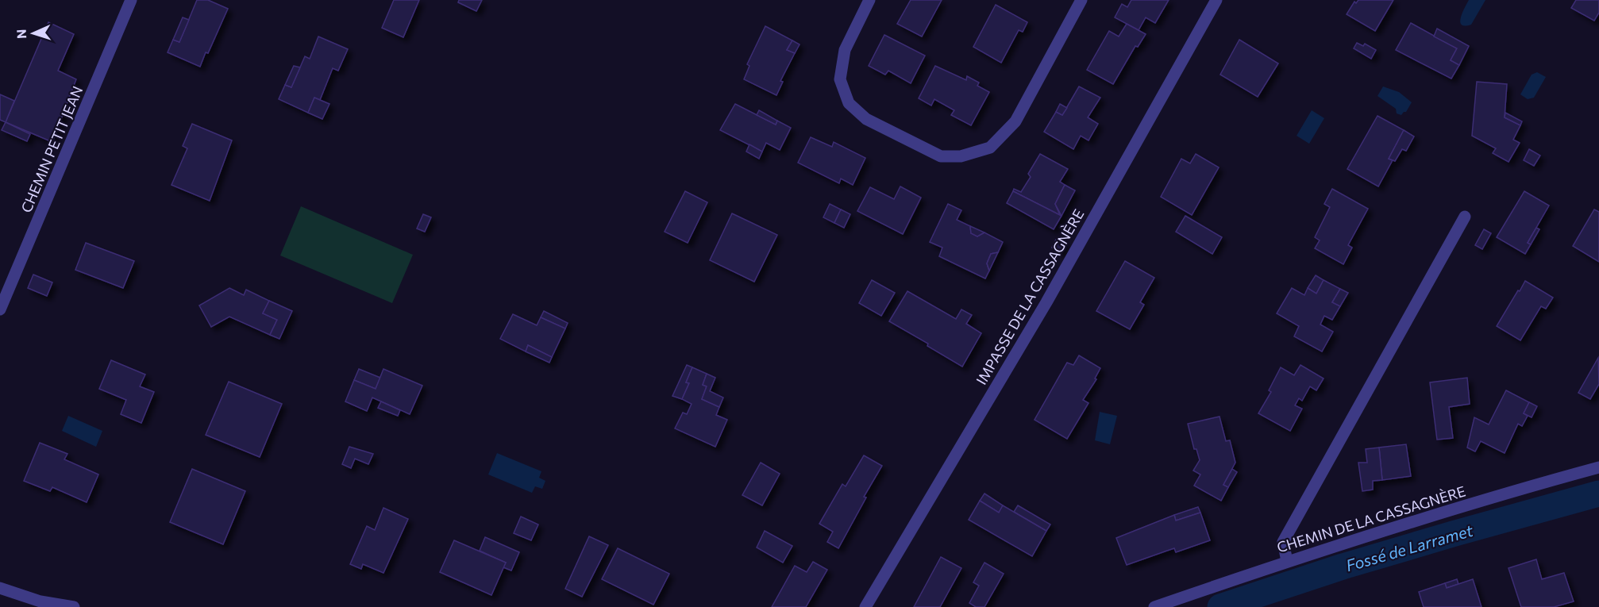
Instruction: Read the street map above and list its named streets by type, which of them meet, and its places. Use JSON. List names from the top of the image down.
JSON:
{
  "streets": {
    "street": ["CHEMIN PETIT JEAN", "IMPASSE DE LA CASSAGNÈRE", "CHEMIN DE LA CASSAGNÈRE"]
  },
  "water": ["Fossé de Larramet"],
  "north": "left"
}
